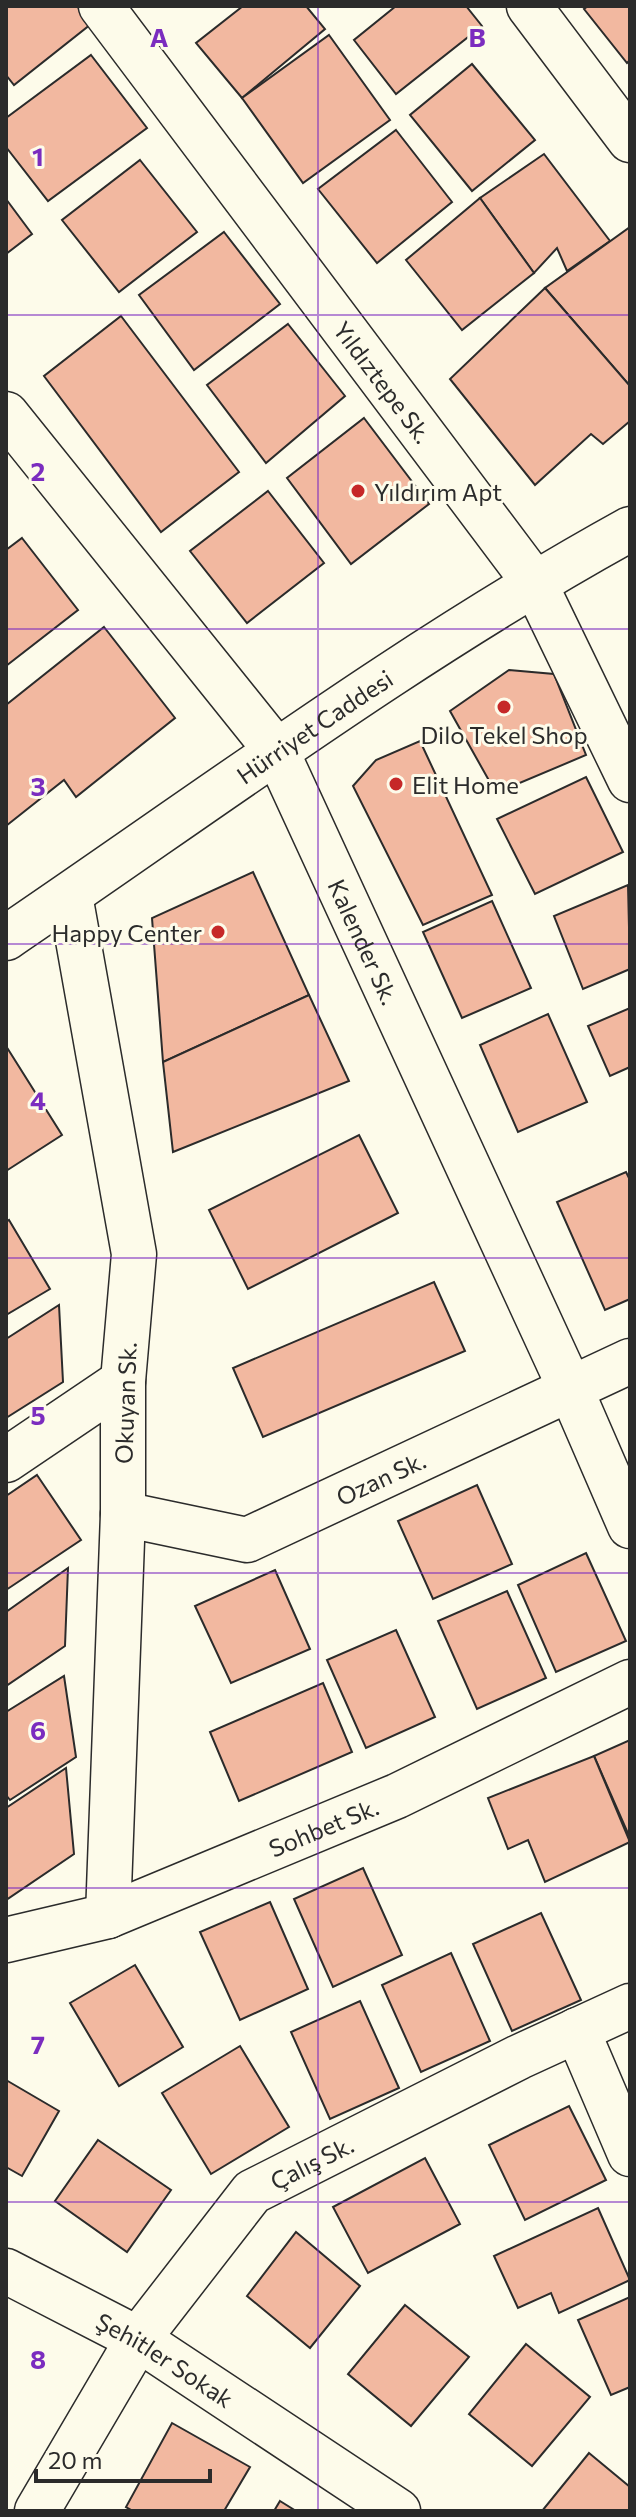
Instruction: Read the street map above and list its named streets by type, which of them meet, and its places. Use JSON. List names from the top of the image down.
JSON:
{
  "streets": {
    "street": [
      "Yıldıztepe Sk.",
      "Hürriyet Caddesi",
      "Kalender Sk.",
      "Okuyan Sk.",
      "Ozan Sk.",
      "Sohbet Sk.",
      "Çalış Sk.",
      "Şehitler Sokak"
    ]
  },
  "crossings": [
    ["Yıldıztepe Sk.", "Hürriyet Caddesi"],
    ["Hürriyet Caddesi", "Kalender Sk."],
    ["Hürriyet Caddesi", "Okuyan Sk."],
    ["Kalender Sk.", "Ozan Sk."],
    ["Okuyan Sk.", "Ozan Sk."],
    ["Okuyan Sk.", "Sohbet Sk."],
    ["Çalış Sk.", "Şehitler Sokak"]
  ],
  "places": [
    "Yıldırım Apt",
    "Dilo Tekel Shop",
    "Elit Home",
    "Happy Center"
  ],
  "scale_bar": "20 m",
  "grid": {
    "columns": ["A", "B"],
    "rows": [
      "1",
      "2",
      "3",
      "4",
      "5",
      "6",
      "7",
      "8"
    ]
  }
}
